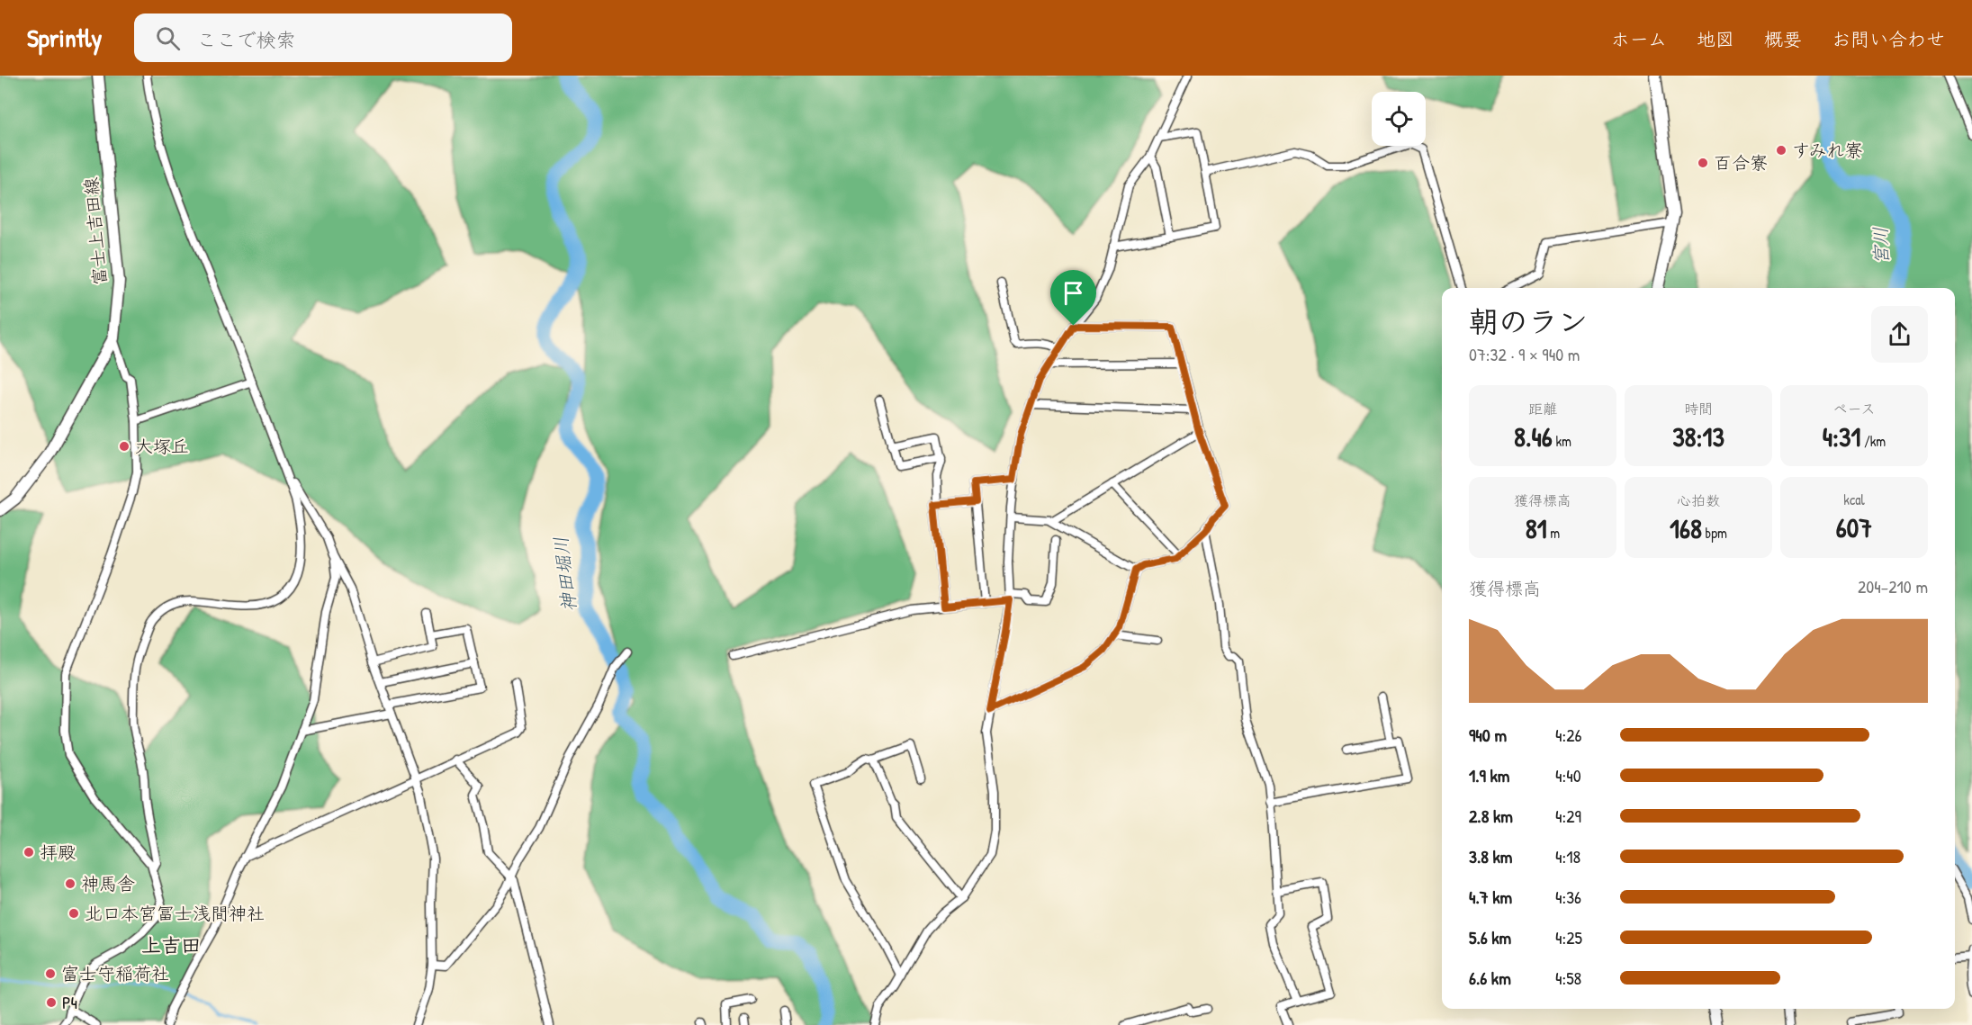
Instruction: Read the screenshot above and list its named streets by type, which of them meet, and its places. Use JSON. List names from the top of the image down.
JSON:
{
  "streets": {
    "main road": ["富士上吉田線"]
  },
  "districts": ["上吉田"],
  "water": ["宮川", "神田堀川"],
  "places": [
    "すみれ寮",
    "百合寮",
    "大塚丘",
    "拝殿",
    "神馬舎",
    "北口本宮冨士浅間神社",
    "富士守稲荷社",
    "P4"
  ],
  "page": {
    "header": "Sprintly",
    "search": "ここで検索",
    "nav": [
      "ホーム",
      "地図",
      "概要",
      "お問い合わせ"
    ],
    "heading": ["朝のラン", "07:32 · 9 × 940 m"],
    "stats": [
      ["距離", "8.46 km"],
      ["時間", "38:13"],
      ["ペース", "4:31 /km"],
      ["獲得標高", "81 m"],
      ["心拍数", "168 bpm"],
      ["kcal", "607"]
    ],
    "chart": ["獲得標高", "204–210 m"],
    "list": [
      {
        "name": "940 m",
        "note": "4:26"
      },
      {
        "name": "1.9 km",
        "note": "4:40"
      },
      {
        "name": "2.8 km",
        "note": "4:29"
      },
      {
        "name": "3.8 km",
        "note": "4:18"
      },
      {
        "name": "4.7 km",
        "note": "4:36"
      },
      {
        "name": "5.6 km",
        "note": "4:25"
      },
      {
        "name": "6.6 km",
        "note": "4:58"
      }
    ]
  }
}
